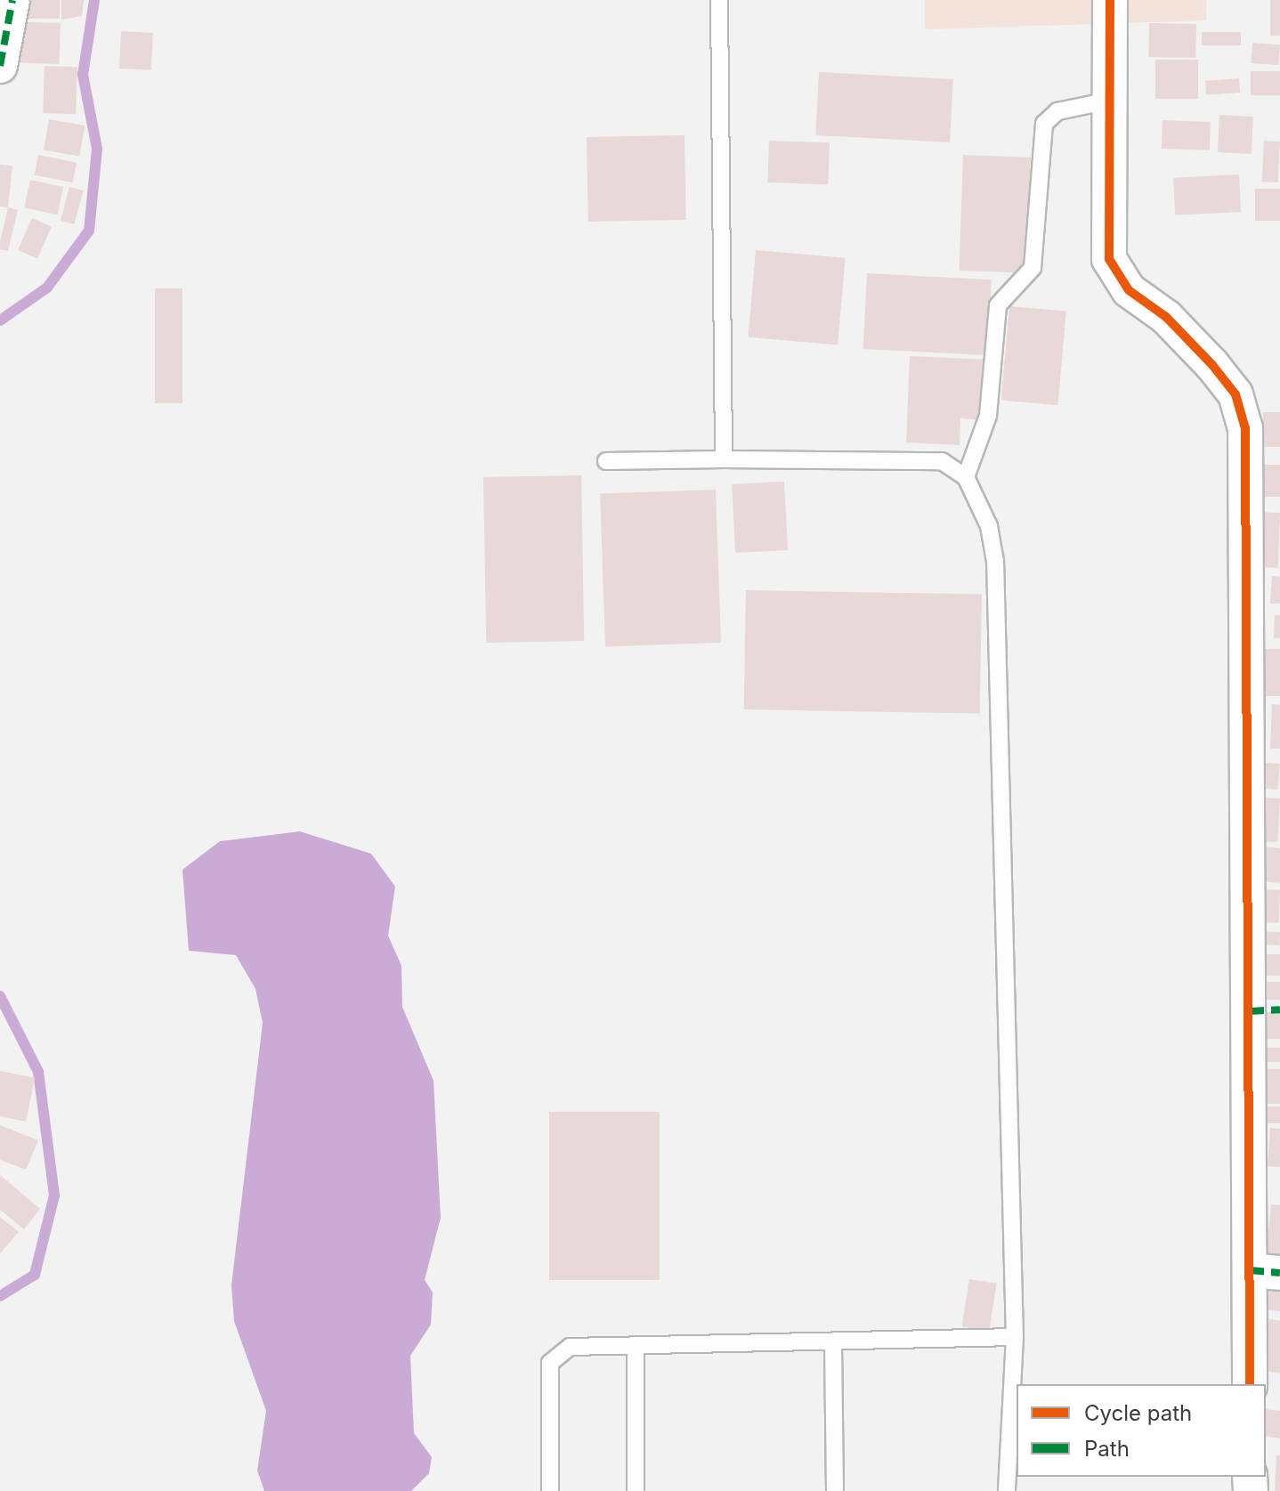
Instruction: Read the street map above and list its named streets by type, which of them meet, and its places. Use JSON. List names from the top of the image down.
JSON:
{
  "legend": ["Cycle path", "Path"]
}
